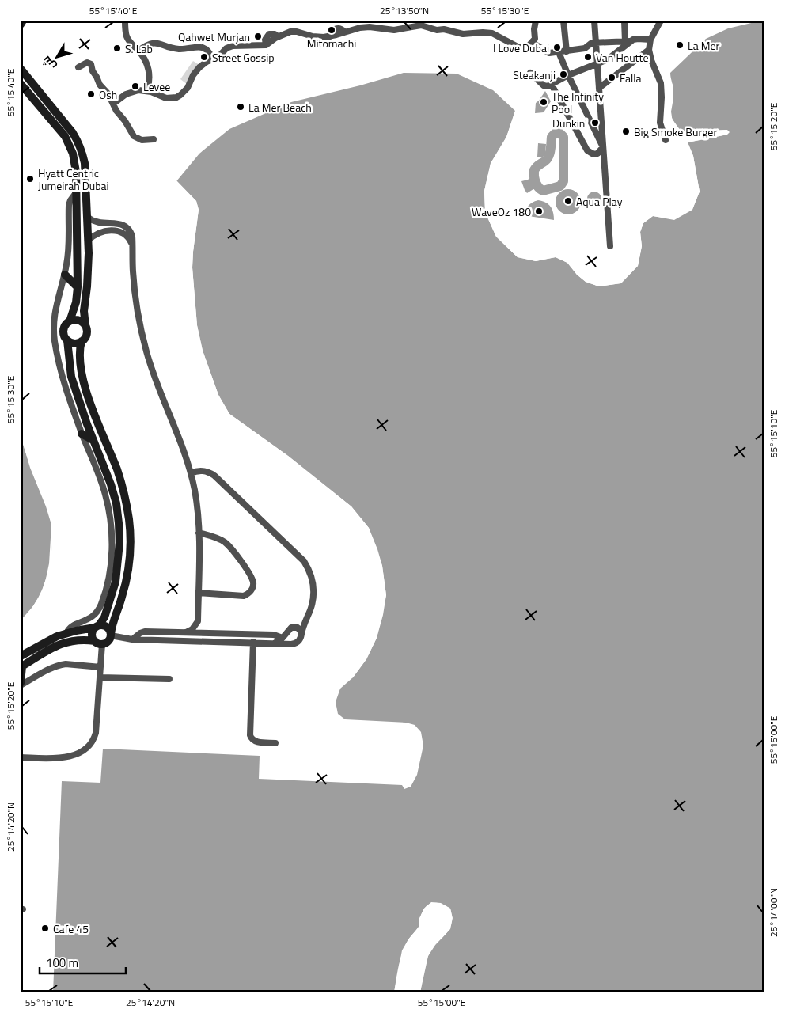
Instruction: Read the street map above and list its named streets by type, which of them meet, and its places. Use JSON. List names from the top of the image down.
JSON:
{
  "places": [
    "Mitomachi",
    "Qahwet Murjan",
    "La Mer",
    "I Love Dubai",
    "S. Lab",
    "Street Gossip",
    "Van Houtte",
    "Steakanji",
    "Falla",
    "Levee",
    "Osh",
    "The Infinity Pool",
    "La Mer Beach",
    "Dunkin'",
    "Big Smoke Burger",
    "Hyatt Centric Jumeirah Dubai",
    "Aqua Play",
    "WaveOz 180",
    "Cafe 45"
  ],
  "scale_bar": "100 m",
  "north": "bottom left",
  "coordinates": [
    "55°15'40\"E",
    "25°13'50\"N",
    "55°15'30\"E",
    "55°15'20\"E",
    "55°15'10\"E",
    "55°15'00\"E",
    "25°14'20\"N",
    "25°14'00\"N"
  ]
}
